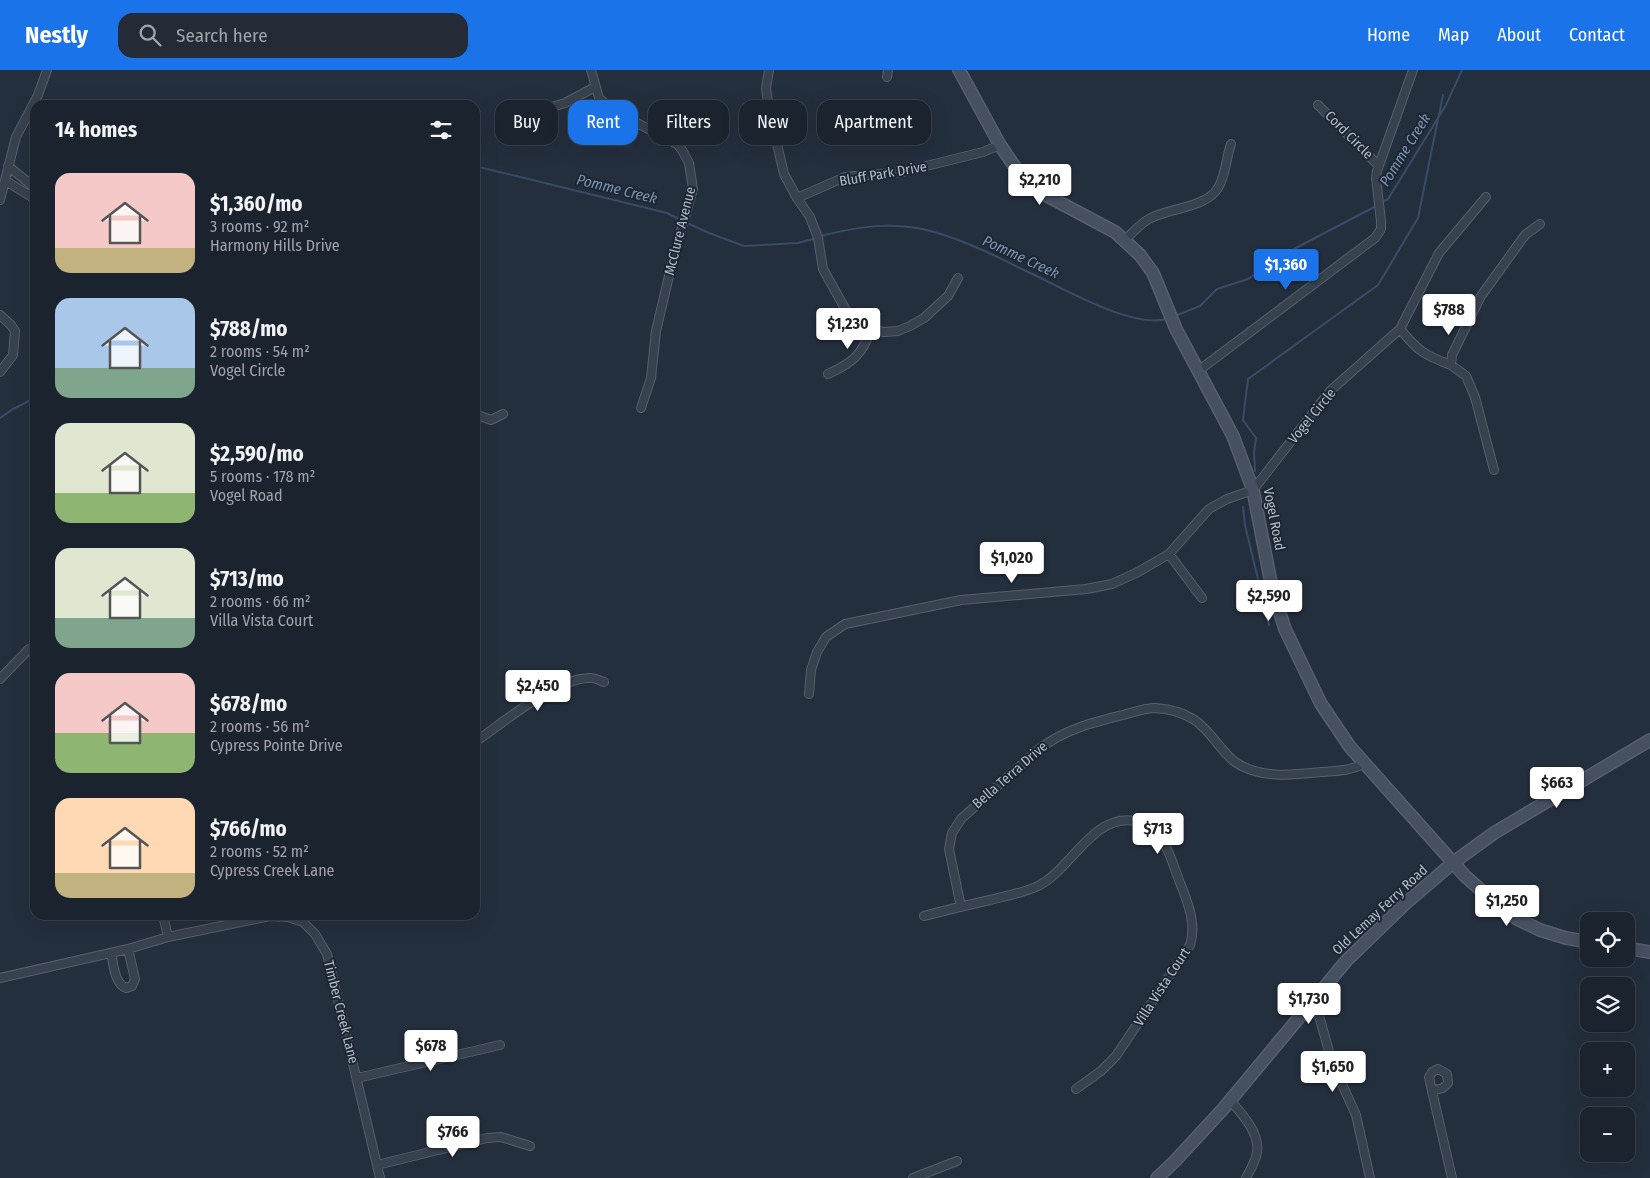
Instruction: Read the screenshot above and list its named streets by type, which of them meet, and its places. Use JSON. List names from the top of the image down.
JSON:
{
  "streets": {
    "street": [
      "Cord Circle",
      "Bluff Park Drive",
      "McClure Avenue",
      "Vogel Circle",
      "Vogel Road",
      "Bella Terra Drive",
      "Old Lemay Ferry Road",
      "Villa Vista Court",
      "Timber Creek Lane"
    ]
  },
  "crossings": [
    ["Bluff Park Drive", "Vogel Road"],
    ["Vogel Circle", "Vogel Road"],
    ["Vogel Road", "Bella Terra Drive"],
    ["Vogel Road", "Old Lemay Ferry Road"],
    ["Bella Terra Drive", "Villa Vista Court"]
  ],
  "water": ["Pomme Creek"],
  "page": {
    "header": "Nestly",
    "search": "Search here",
    "nav": [
      "Home",
      "Map",
      "About",
      "Contact"
    ],
    "chip": [
      "Buy",
      "Rent",
      "Filters",
      "New",
      "Apartment"
    ],
    "heading": "14 homes",
    "list": [
      {
        "name": "$1,360/mo",
        "note": "3 rooms · 92 m² · Harmony Hills Drive"
      },
      {
        "name": "$788/mo",
        "note": "2 rooms · 54 m² · Vogel Circle"
      },
      {
        "name": "$2,590/mo",
        "note": "5 rooms · 178 m² · Vogel Road"
      },
      {
        "name": "$713/mo",
        "note": "2 rooms · 66 m² · Villa Vista Court"
      },
      {
        "name": "$678/mo",
        "note": "2 rooms · 56 m² · Cypress Pointe Drive"
      },
      {
        "name": "$766/mo",
        "note": "2 rooms · 52 m² · Cypress Creek Lane"
      }
    ],
    "price": [
      "$2,210",
      "$1,360",
      "$788",
      "$1,230",
      "$1,020",
      "$2,590",
      "$2,450",
      "$663",
      "$713",
      "$1,250",
      "$1,730",
      "$678",
      "$1,650",
      "$766"
    ],
    "map_buttons": ["+", "−"]
  }
}
